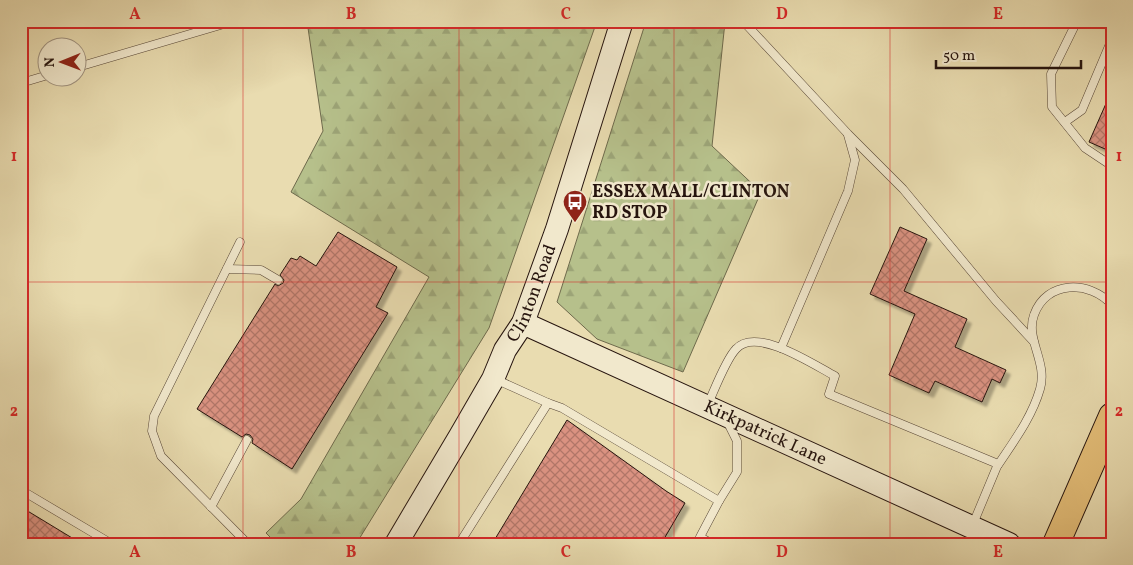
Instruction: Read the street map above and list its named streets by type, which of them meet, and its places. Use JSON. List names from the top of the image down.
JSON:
{
  "streets": {
    "street": ["Clinton Road", "Kirkpatrick Lane"]
  },
  "crossings": [
    ["Clinton Road", "Kirkpatrick Lane"]
  ],
  "places": {
    "bus stop": ["ESSEX MALL/CLINTON RD STOP"]
  },
  "scale_bar": "50 m",
  "north": "left",
  "grid": {
    "columns": [
      "A",
      "B",
      "C",
      "D",
      "E"
    ],
    "rows": ["1", "2"]
  }
}
